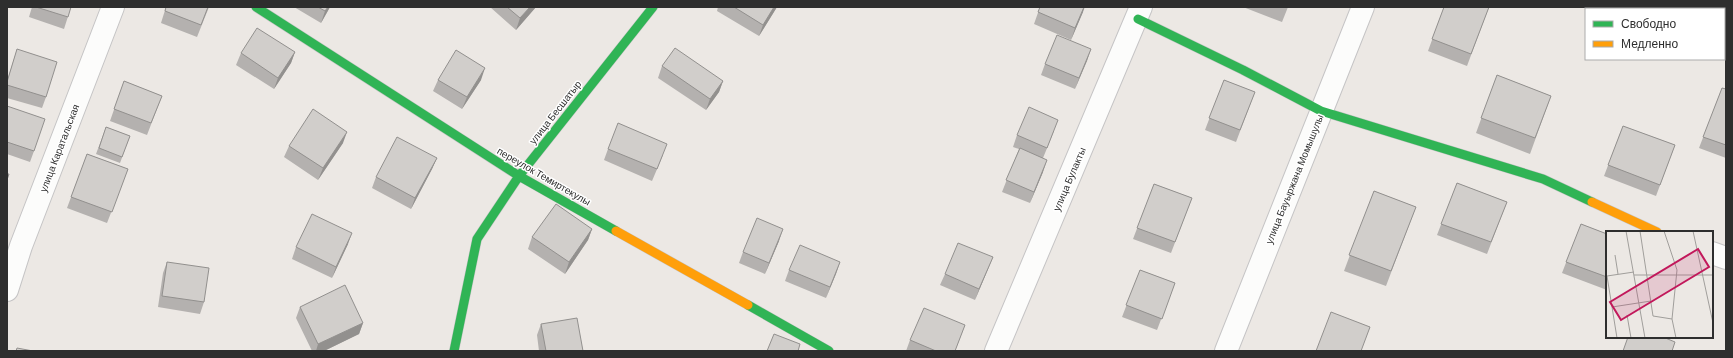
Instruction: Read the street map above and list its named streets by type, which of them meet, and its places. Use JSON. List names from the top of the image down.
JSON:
{
  "streets": {
    "street": [
      "улица Бесшатыр",
      "улица Каратальская",
      "переулок Темиртекулы",
      "улица Булакты",
      "улица Бауыржана Момышулы"
    ]
  },
  "crossings": [
    ["улица Бесшатыр", "переулок Темиртекулы"]
  ],
  "legend": ["Свободно", "Медленно"]
}
